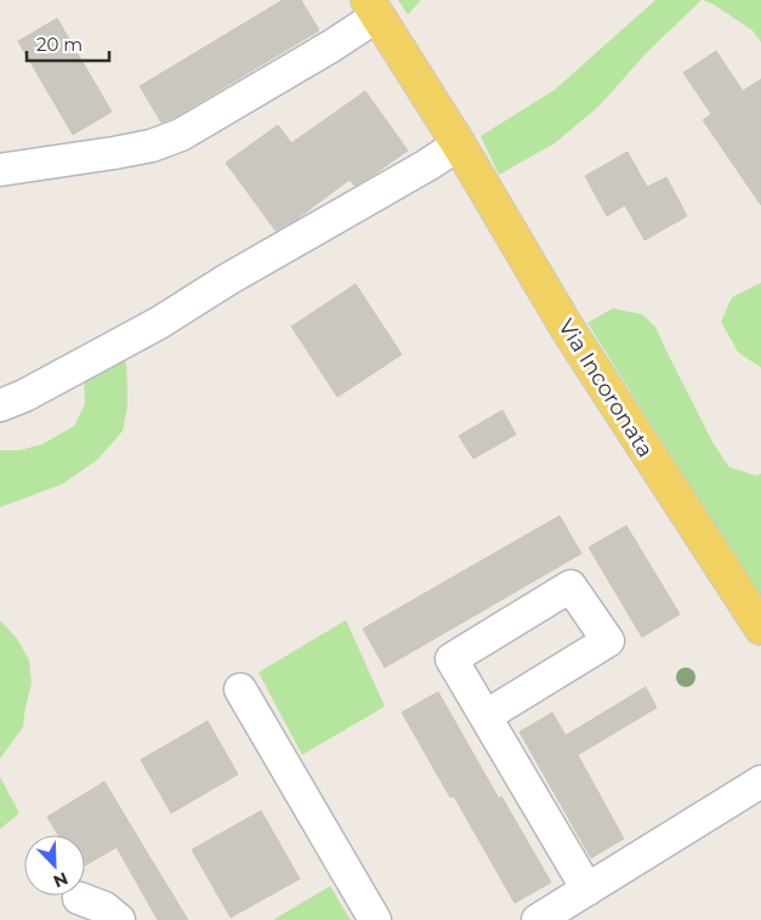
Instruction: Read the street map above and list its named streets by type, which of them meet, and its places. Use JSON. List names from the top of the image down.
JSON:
{
  "streets": {
    "main road": ["Via Incoronata"]
  },
  "scale_bar": "20 m",
  "north": "bottom right"
}
